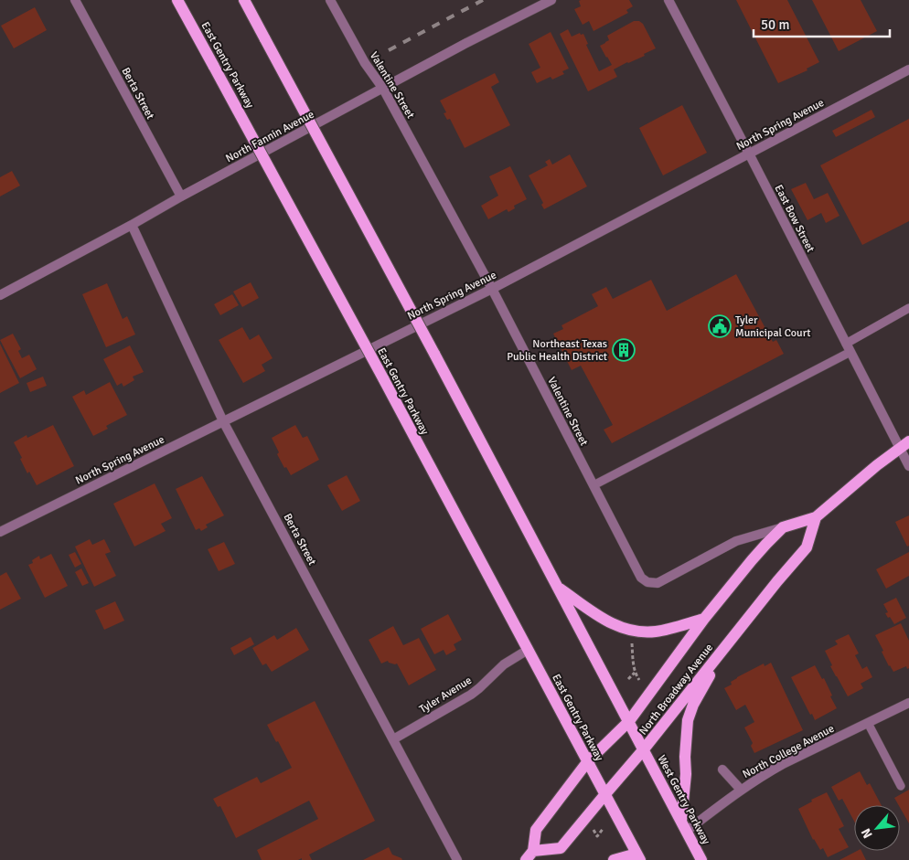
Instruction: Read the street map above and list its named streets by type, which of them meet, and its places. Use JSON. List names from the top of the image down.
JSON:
{
  "streets": {
    "main road": ["East Gentry Parkway", "North Broadway Avenue", "West Gentry Parkway"],
    "street": [
      "Valentine Street",
      "Berta Street",
      "North Spring Avenue",
      "North Fannin Avenue",
      "East Bow Street",
      "Tyler Avenue",
      "North College Avenue"
    ]
  },
  "crossings": [
    ["East Gentry Parkway", "North Broadway Avenue"],
    ["East Gentry Parkway", "Tyler Avenue"],
    ["Valentine Street", "North Spring Avenue"],
    ["Valentine Street", "North Fannin Avenue"],
    ["Valentine Street", "North Broadway Avenue"],
    ["Berta Street", "North Spring Avenue"],
    ["Berta Street", "North Fannin Avenue"],
    ["Berta Street", "Tyler Avenue"],
    ["North Spring Avenue", "East Bow Street"],
    ["East Bow Street", "North Broadway Avenue"],
    ["North Broadway Avenue", "West Gentry Parkway"],
    ["North College Avenue", "West Gentry Parkway"]
  ],
  "places": {
    "public building": ["Tyler Municipal Court"],
    "building": ["Northeast Texas Public Health District"]
  },
  "scale_bar": "50 m",
  "north": "bottom left"
}
